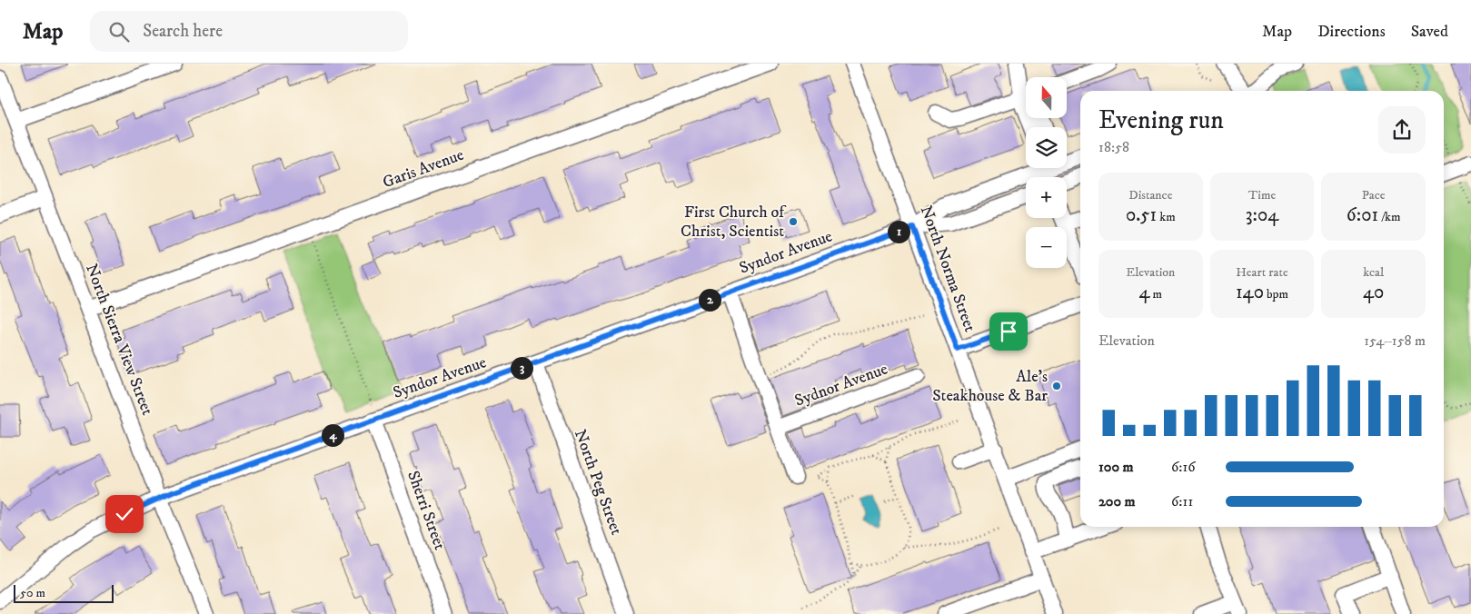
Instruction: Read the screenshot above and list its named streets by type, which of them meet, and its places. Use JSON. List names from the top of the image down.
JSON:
{
  "streets": {
    "street": [
      "Garis Avenue",
      "Syndor Avenue",
      "North Norma Street",
      "North Sierra View Street",
      "Sydnor Avenue",
      "North Peg Street",
      "Sherri Street"
    ]
  },
  "crossings": [
    ["Garis Avenue", "North Sierra View Street"],
    ["Syndor Avenue", "North Norma Street"],
    ["Syndor Avenue", "North Sierra View Street"],
    ["Syndor Avenue", "North Peg Street"],
    ["Syndor Avenue", "Sherri Street"]
  ],
  "places": ["First Church of Christ, Scientist", "Ale's Steakhouse & Bar"],
  "scale_bar": "50 m",
  "north": "top",
  "page": {
    "header": "Map",
    "search": "Search here",
    "nav": ["Map", "Directions", "Saved"],
    "map_buttons": ["+", "−"],
    "heading": ["Evening run", "18:58"],
    "stats": [
      ["Distance", "0.51 km"],
      ["Time", "3:04"],
      ["Pace", "6:01 /km"],
      ["Elevation", "4 m"],
      ["Heart rate", "140 bpm"],
      ["kcal", "40"]
    ],
    "pins": [
      "1",
      "2",
      "3",
      "4"
    ],
    "chart": ["Elevation", "154–158 m"],
    "list": [
      {
        "name": "100 m",
        "note": "6:16"
      },
      {
        "name": "200 m",
        "note": "6:11"
      }
    ],
    "scale": "50 m"
  }
}
